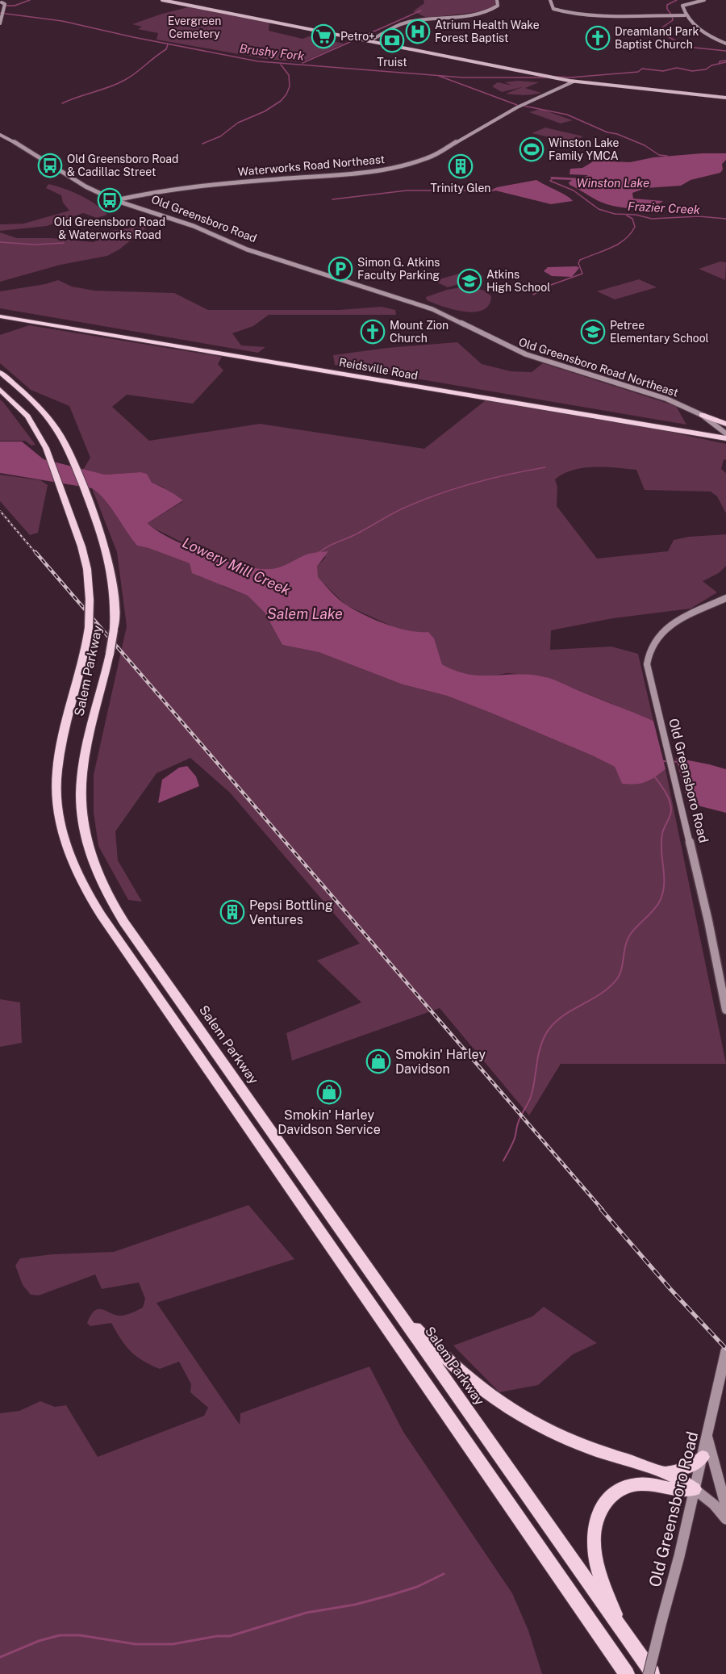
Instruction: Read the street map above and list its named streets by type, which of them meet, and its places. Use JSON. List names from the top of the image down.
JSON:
{
  "streets": {
    "highway": ["Reidsville Road", "Salem Parkway"],
    "street": ["Waterworks Road Northeast", "Old Greensboro Road", "Old Greensboro Road Northeast"]
  },
  "crossings": [
    ["Waterworks Road Northeast", "Old Greensboro Road"],
    ["Old Greensboro Road", "Old Greensboro Road Northeast"],
    ["Old Greensboro Road Northeast", "Reidsville Road"]
  ],
  "water": [
    "Brushy Fork",
    "Winston Lake",
    "Frazier Creek",
    "Lowery Mill Creek",
    "Salem Lake"
  ],
  "parks": ["Evergreen Cemetery"],
  "places": {
    "hospital": ["Atrium Health Wake Forest Baptist"],
    "supermarket": ["Petro+"],
    "church": ["Dreamland Park Baptist Church", "Mount Zion Church"],
    "bank": ["Truist"],
    "sports": ["Winston Lake Family YMCA"],
    "bus stop": ["Old Greensboro Road & Cadillac Street", "Old Greensboro Road & Waterworks Road"],
    "building": ["Trinity Glen", "Pepsi Bottling Ventures"],
    "parking": ["Simon G. Atkins Faculty Parking"],
    "school or university": ["Atkins High School", "Petree Elementary School"],
    "shop": ["Smokin' Harley Davidson", "Smokin' Harley Davidson Service"]
  }
}
